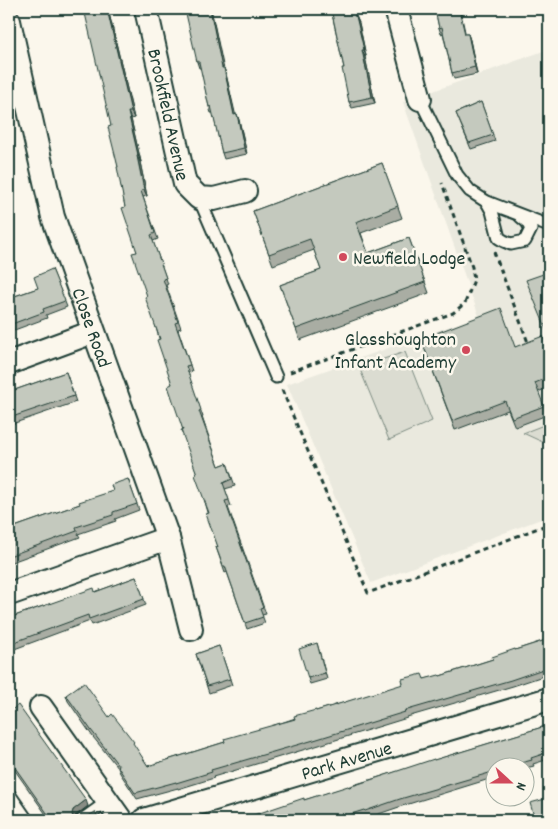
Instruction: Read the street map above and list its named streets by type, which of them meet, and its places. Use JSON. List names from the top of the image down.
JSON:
{
  "streets": {
    "street": ["Brookfield Avenue", "Close Road", "Park Avenue"]
  },
  "places": ["Newfield Lodge", "Glasshoughton Infant Academy"],
  "north": "right"
}
